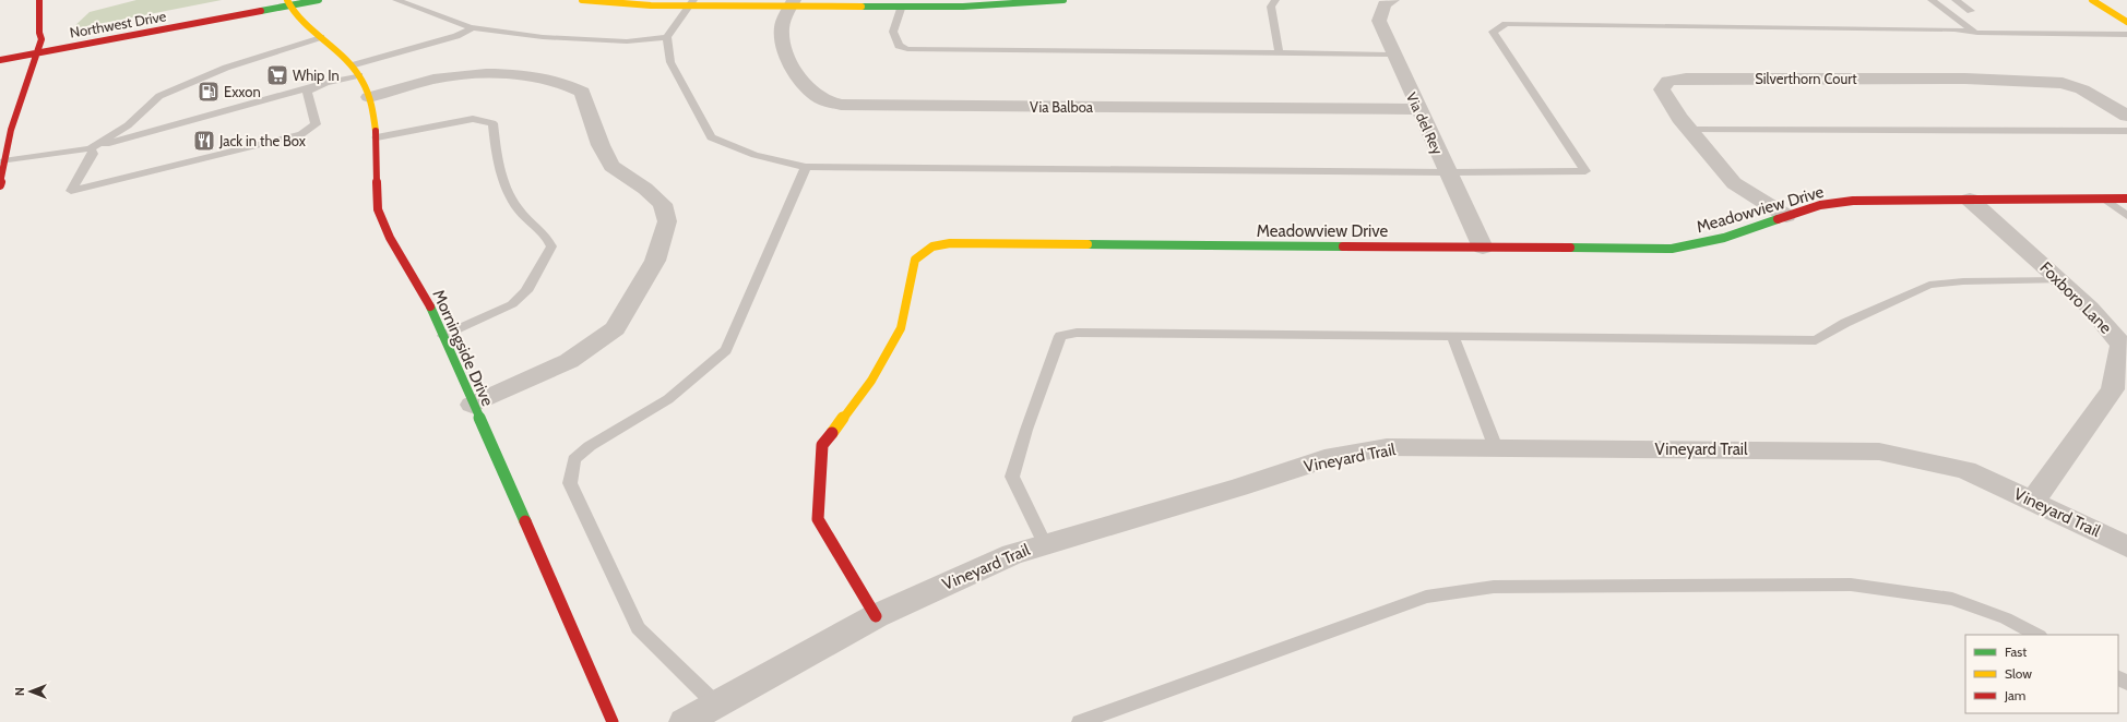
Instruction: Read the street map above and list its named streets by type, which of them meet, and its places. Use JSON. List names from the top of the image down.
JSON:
{
  "streets": {
    "street": [
      "Northwest Drive",
      "Silverthorn Court",
      "Via Balboa",
      "Via del Rey",
      "Meadowview Drive",
      "Foxboro Lane",
      "Morningside Drive",
      "Vineyard Trail"
    ]
  },
  "crossings": [
    ["Northwest Drive", "Morningside Drive"],
    ["Silverthorn Court", "Meadowview Drive"],
    ["Via Balboa", "Via del Rey"],
    ["Via del Rey", "Meadowview Drive"],
    ["Meadowview Drive", "Foxboro Lane"],
    ["Meadowview Drive", "Vineyard Trail"],
    ["Foxboro Lane", "Vineyard Trail"]
  ],
  "places": {
    "supermarket": ["Whip In"],
    "fuel station": ["Exxon"],
    "restaurant": ["Jack in the Box"]
  },
  "legend": ["Fast", "Slow", "Jam"],
  "north": "left"
}
